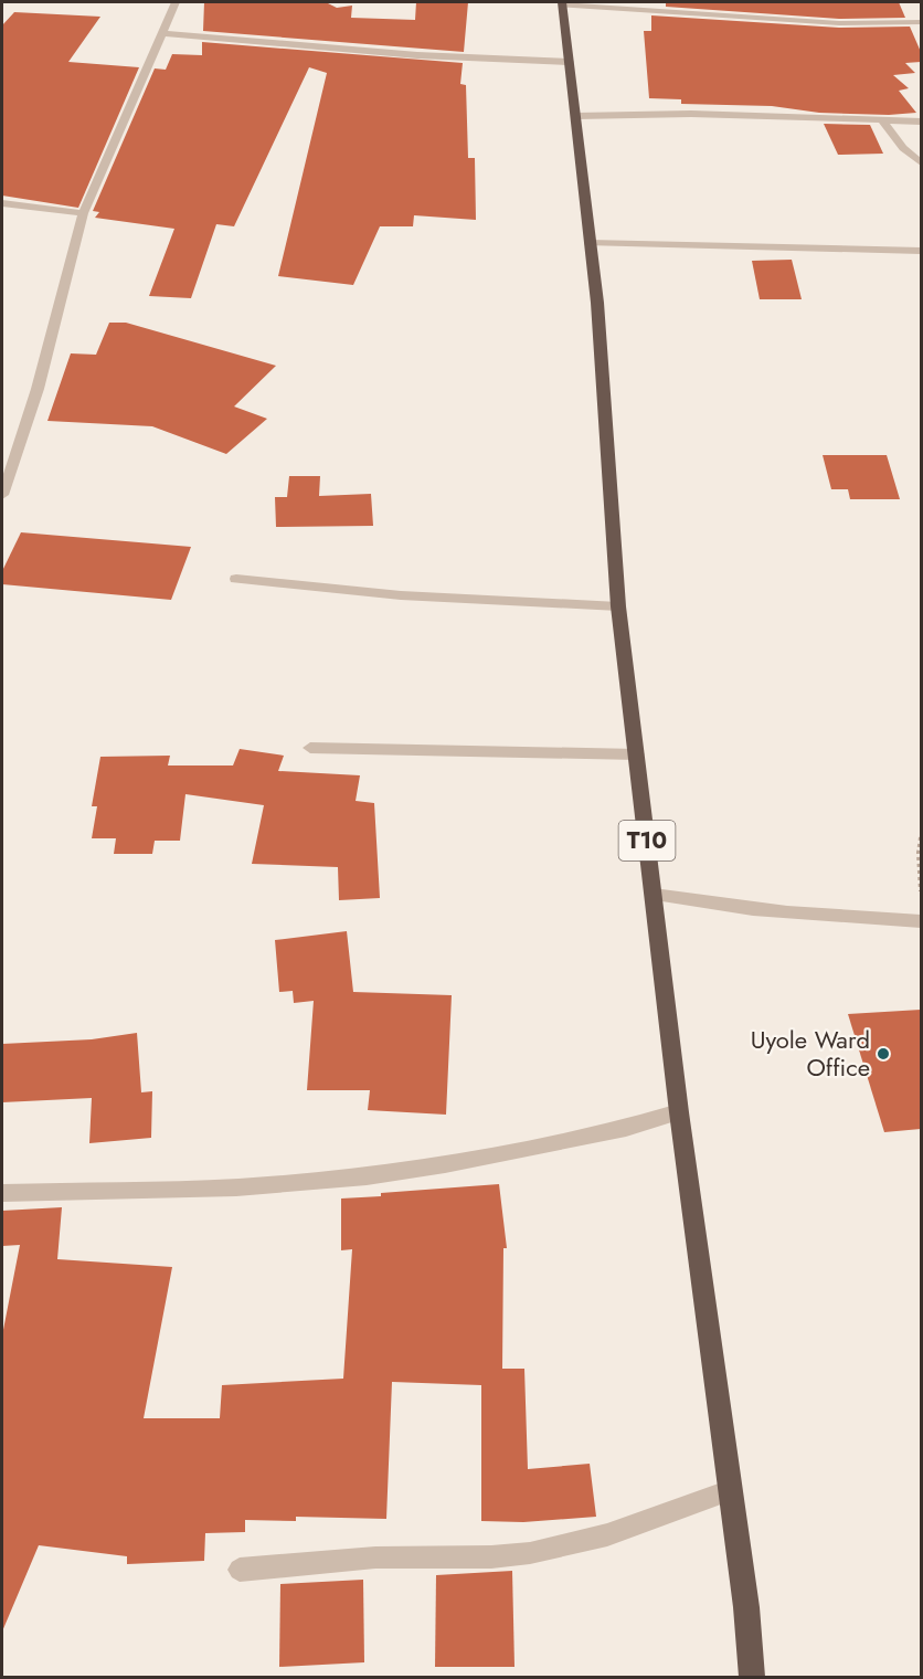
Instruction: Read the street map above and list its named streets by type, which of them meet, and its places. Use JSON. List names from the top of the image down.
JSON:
{
  "streets": {
    "highway": ["T10"]
  },
  "places": ["Uyole Ward Office"]
}
